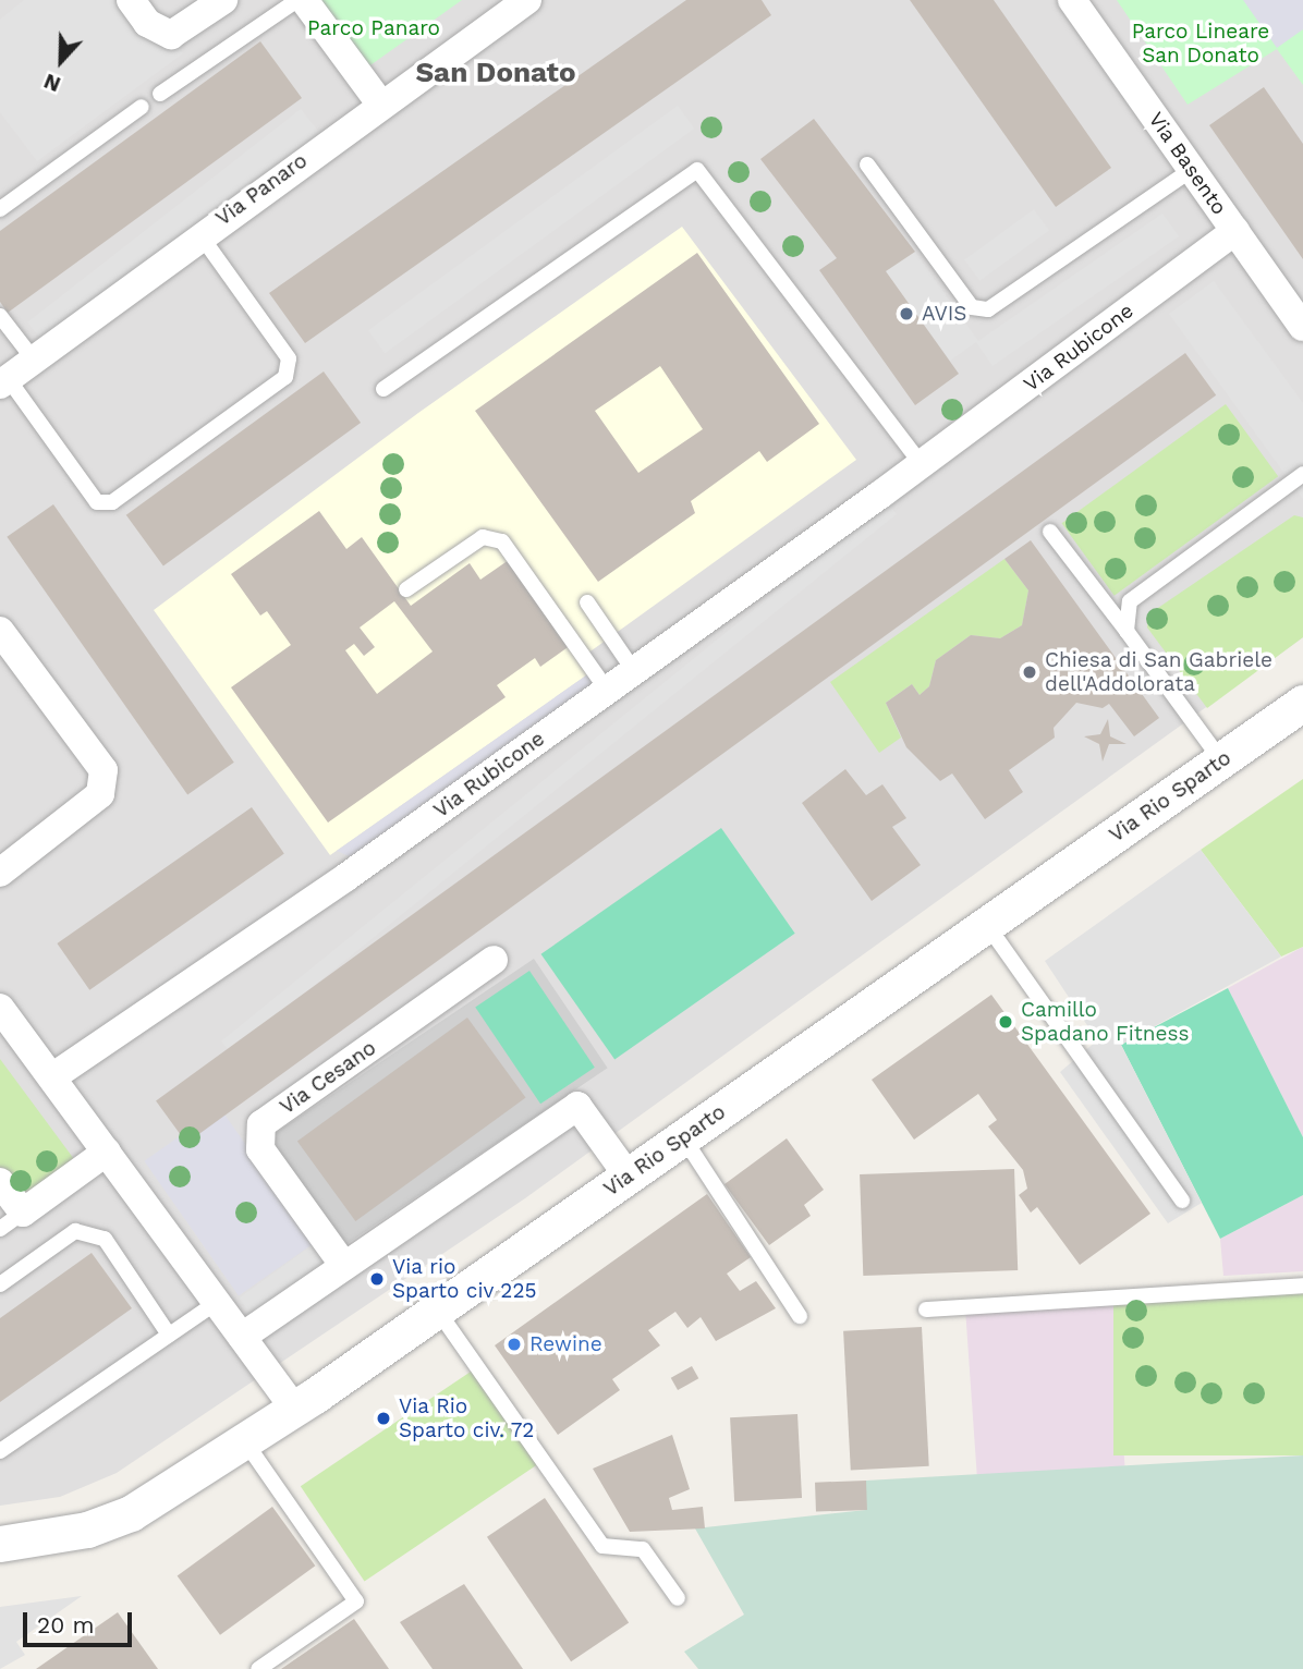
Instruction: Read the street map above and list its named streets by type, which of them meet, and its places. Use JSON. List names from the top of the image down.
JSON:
{
  "streets": {
    "street": [
      "Via Basento",
      "Via Panaro",
      "Via Rubicone",
      "Via Rio Sparto",
      "Via Cesano"
    ]
  },
  "crossings": [
    ["Via Basento", "Via Rubicone"]
  ],
  "districts": ["San Donato"],
  "parks": ["Parco Panaro", "Parco Lineare San Donato"],
  "places": [
    "AVIS",
    "Chiesa di San Gabriele dell'Addolorata",
    "Camillo Spadano Fitness",
    "Via rio Sparto civ 225",
    "Rewine",
    "Via Rio Sparto civ. 72"
  ],
  "scale_bar": "20 m",
  "north": "bottom"
}
